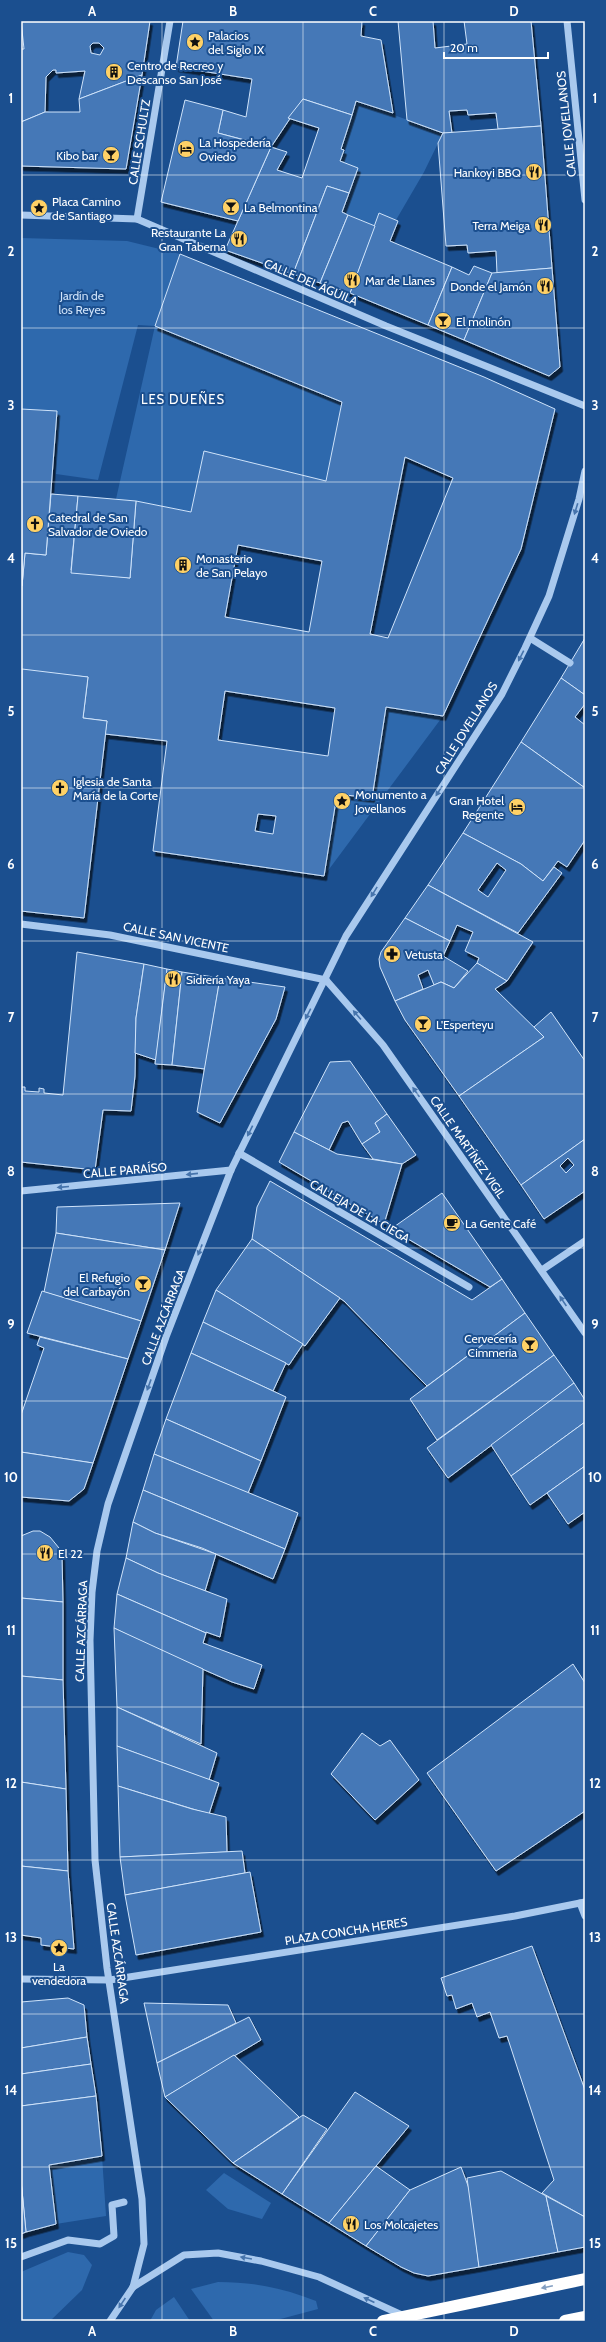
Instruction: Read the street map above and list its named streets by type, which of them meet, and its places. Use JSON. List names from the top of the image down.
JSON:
{
  "streets": {
    "street": [
      "CALLE JOVELLANOS",
      "CALLE SCHULTZ",
      "CALLE DEL ÁGUILA",
      "CALLE SAN VICENTE",
      "CALLE MARTÍNEZ VIGIL",
      "CALLE PARAÍSO",
      "CALLEJA DE LA CIEGA",
      "CALLE AZCÁRRAGA",
      "PLAZA CONCHA HERES"
    ]
  },
  "crossings": [
    ["CALLE JOVELLANOS", "CALLE SAN VICENTE"],
    ["CALLE JOVELLANOS", "CALLE MARTÍNEZ VIGIL"],
    ["CALLE JOVELLANOS", "CALLE AZCÁRRAGA"],
    ["CALLE SCHULTZ", "CALLE DEL ÁGUILA"],
    ["CALLE SAN VICENTE", "CALLE MARTÍNEZ VIGIL"],
    ["CALLE SAN VICENTE", "CALLE AZCÁRRAGA"],
    ["CALLE MARTÍNEZ VIGIL", "CALLE AZCÁRRAGA"],
    ["CALLE PARAÍSO", "CALLE AZCÁRRAGA"],
    ["CALLEJA DE LA CIEGA", "CALLE AZCÁRRAGA"],
    ["CALLE AZCÁRRAGA", "PLAZA CONCHA HERES"]
  ],
  "one_way": [
    "CALLE JOVELLANOS",
    "CALLE MARTÍNEZ VIGIL",
    "CALLE PARAÍSO",
    "CALLE AZCÁRRAGA"
  ],
  "districts": ["LES DUEÑES"],
  "parks": ["Jardín de los Reyes"],
  "places": {
    "place": [
      "Palacios del Siglo IX",
      "Placa Camino de Santiago",
      "Monumento a Jovellanos",
      "La vendedora"
    ],
    "building": ["Centro de Recreo y Descanso San José", "Monasterio de San Pelayo"],
    "hotel": ["La Hospedería Oviedo", "Gran Hotel Regente"],
    "bar": [
      "Kibo bar",
      "La Belmontina",
      "El molinón",
      "L'Esperteyu",
      "El Refugio del Carbayón",
      "Cervecería Cimmeria"
    ],
    "restaurant": [
      "Hankoyi BBQ",
      "Terra Meiga",
      "Restaurante La Gran Taberna",
      "Mar de Llanes",
      "Donde el Jamón",
      "Sidrería Yaya",
      "El 22",
      "Los Molcajetes"
    ],
    "church": ["Catedral de San Salvador de Oviedo", "Iglesia de Santa María de la Corte"],
    "pharmacy": ["Vetusta"],
    "cafe": ["La Gente Café"]
  },
  "scale_bar": "20 m",
  "grid": {
    "columns": [
      "A",
      "B",
      "C",
      "D"
    ],
    "rows": [
      "1",
      "2",
      "3",
      "4",
      "5",
      "6",
      "7",
      "8",
      "9",
      "10",
      "11",
      "12",
      "13",
      "14",
      "15"
    ]
  }
}
